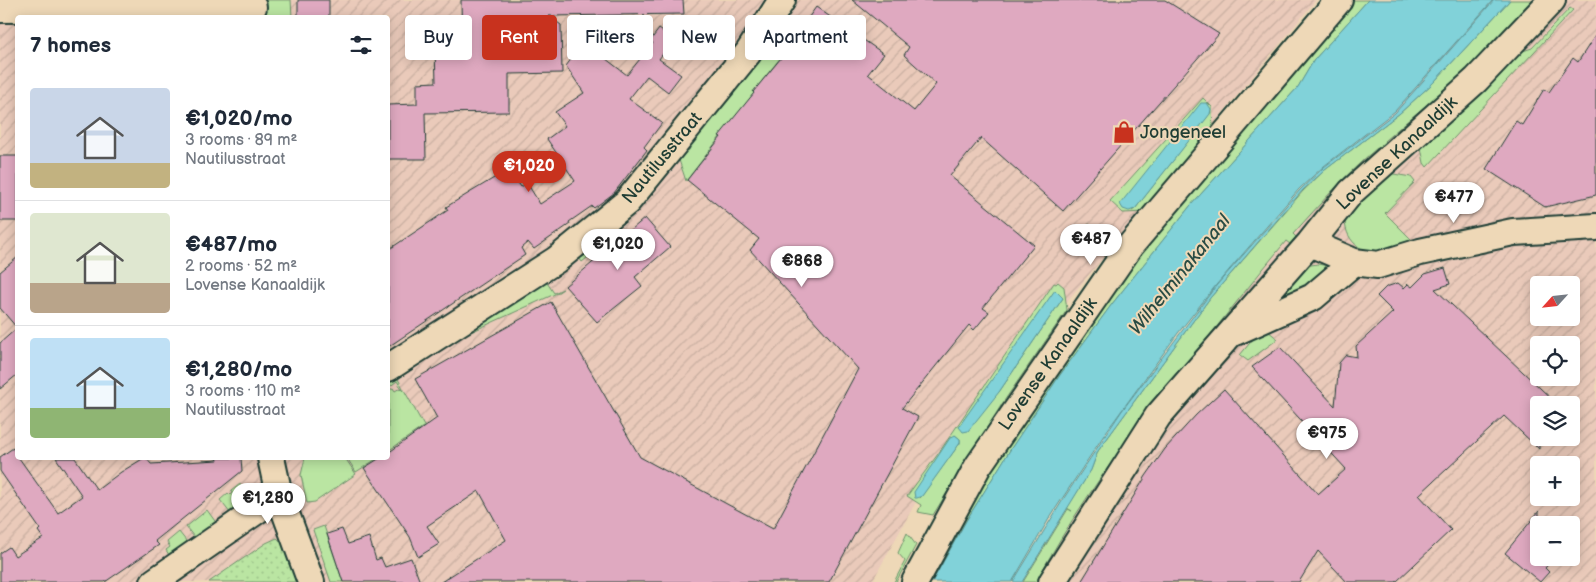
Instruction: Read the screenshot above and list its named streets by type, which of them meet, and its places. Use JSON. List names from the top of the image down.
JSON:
{
  "streets": {
    "street": ["Lovense Kanaaldijk", "Nautilusstraat"]
  },
  "water": ["Wilhelminakanaal"],
  "places": {
    "shop": ["Jongeneel"]
  },
  "north": "bottom left",
  "page": {
    "chip": [
      "Buy",
      "Rent",
      "Filters",
      "New",
      "Apartment"
    ],
    "heading": "7 homes",
    "list": [
      {
        "name": "€1,020/mo",
        "note": "3 rooms · 89 m² · Nautilusstraat"
      },
      {
        "name": "€487/mo",
        "note": "2 rooms · 52 m² · Lovense Kanaaldijk"
      },
      {
        "name": "€1,280/mo",
        "note": "3 rooms · 110 m² · Nautilusstraat"
      }
    ],
    "price": [
      "€1,020",
      "€477",
      "€487",
      "€1,020",
      "€868",
      "€975",
      "€1,280"
    ],
    "map_buttons": ["+", "−"]
  }
}
